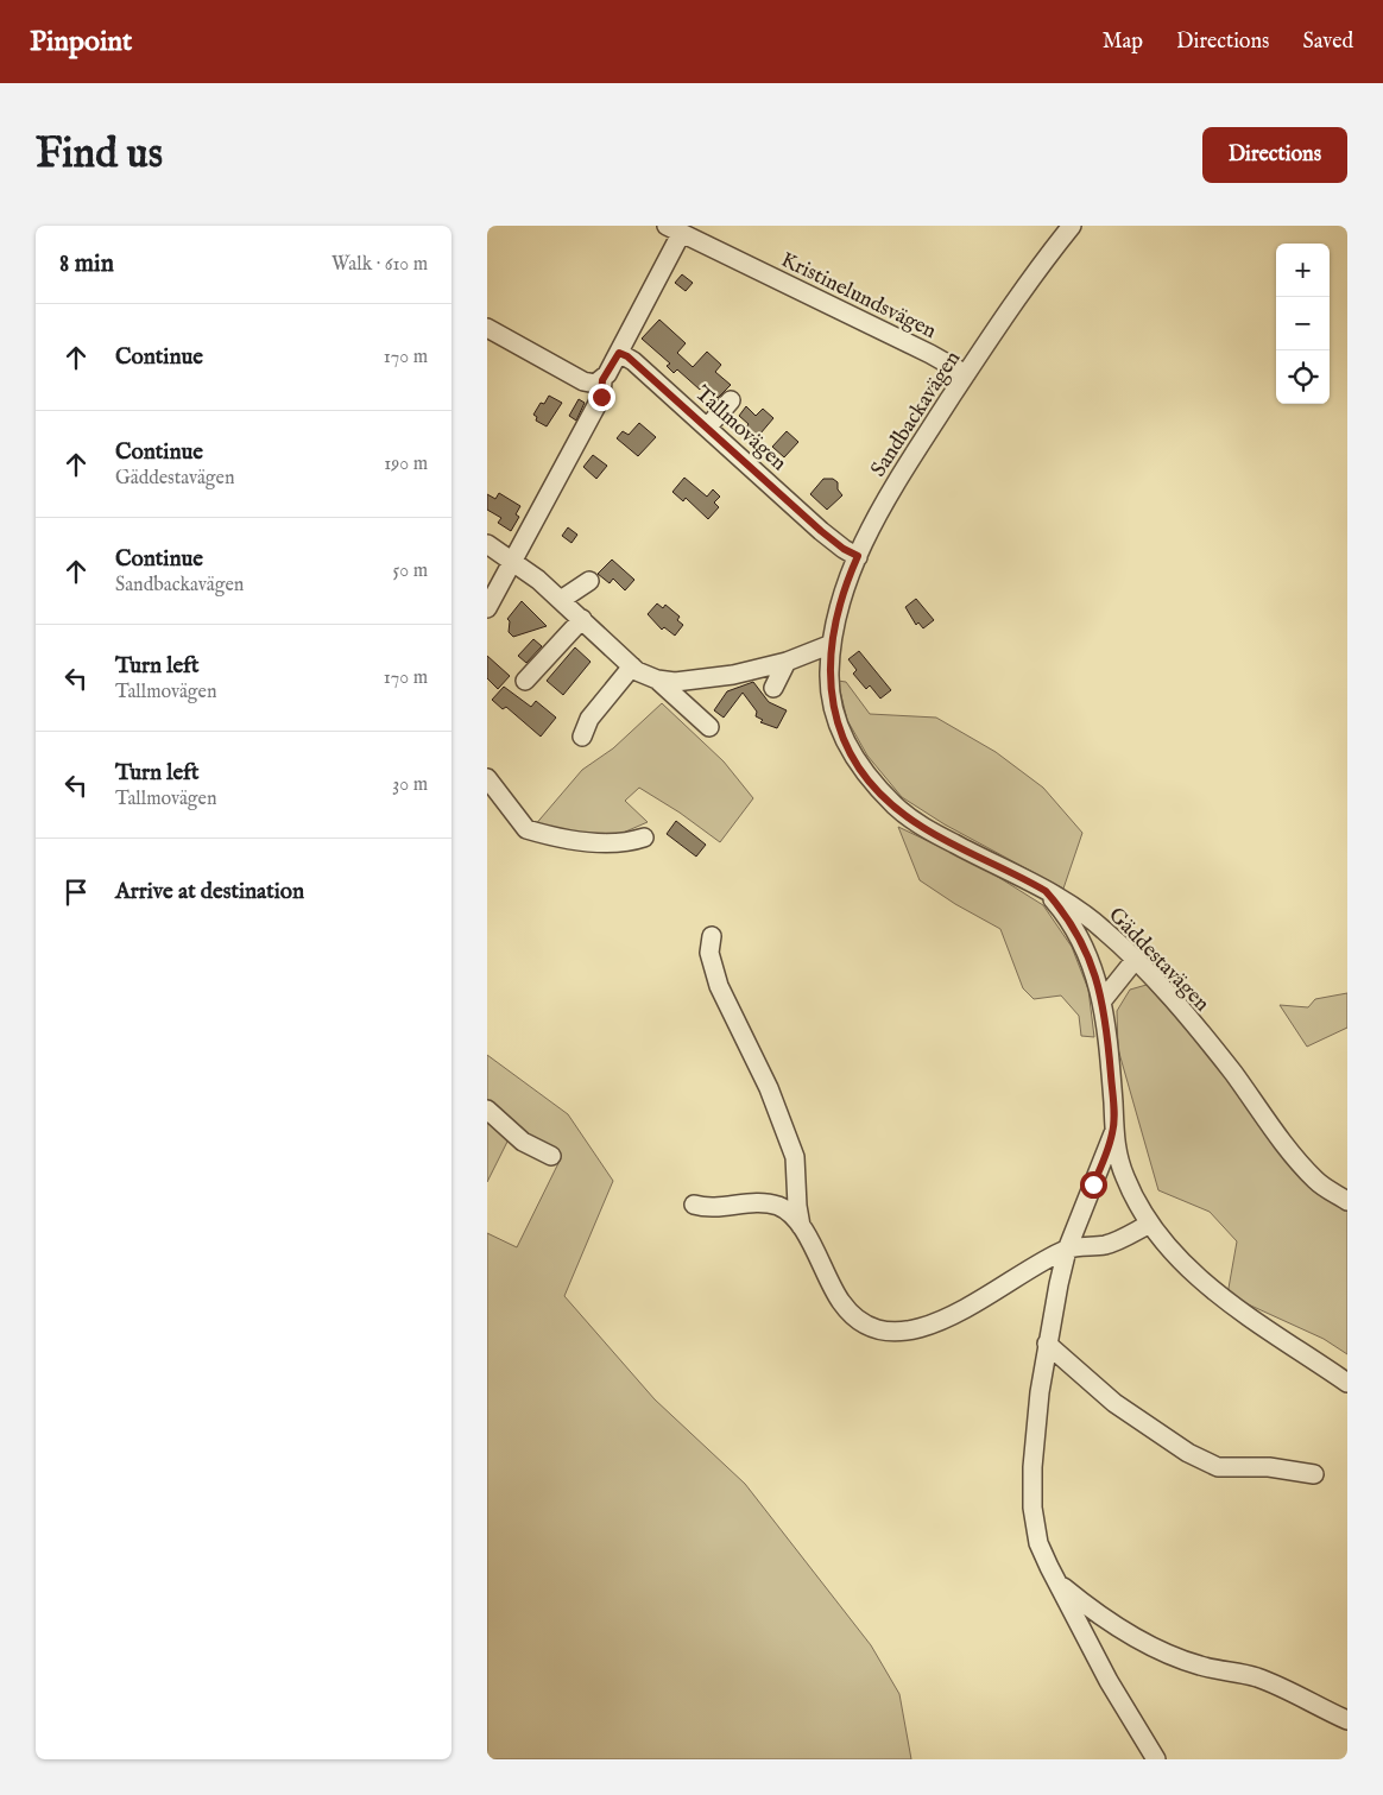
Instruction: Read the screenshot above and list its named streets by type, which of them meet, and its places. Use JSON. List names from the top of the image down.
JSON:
{
  "streets": {
    "street": [
      "Kristinelundsvägen",
      "Sandbackavägen",
      "Tallmovägen",
      "Gäddestavägen"
    ]
  },
  "crossings": [
    ["Kristinelundsvägen", "Sandbackavägen"],
    ["Sandbackavägen", "Tallmovägen"],
    ["Sandbackavägen", "Gäddestavägen"]
  ],
  "page": {
    "header": "Pinpoint",
    "nav": ["Map", "Directions", "Saved"],
    "buttons": "Directions",
    "title": "Find us",
    "heading": ["8 min", "Walk · 610 m"],
    "map_buttons": ["+", "−"],
    "list": [
      ["Continue", "170 m"],
      ["Continue", "Gäddestavägen", "190 m"],
      ["Continue", "Sandbackavägen", "50 m"],
      ["Turn left", "Tallmovägen", "170 m"],
      ["Turn left", "Tallmovägen", "30 m"],
      "Arrive at destination"
    ]
  }
}
